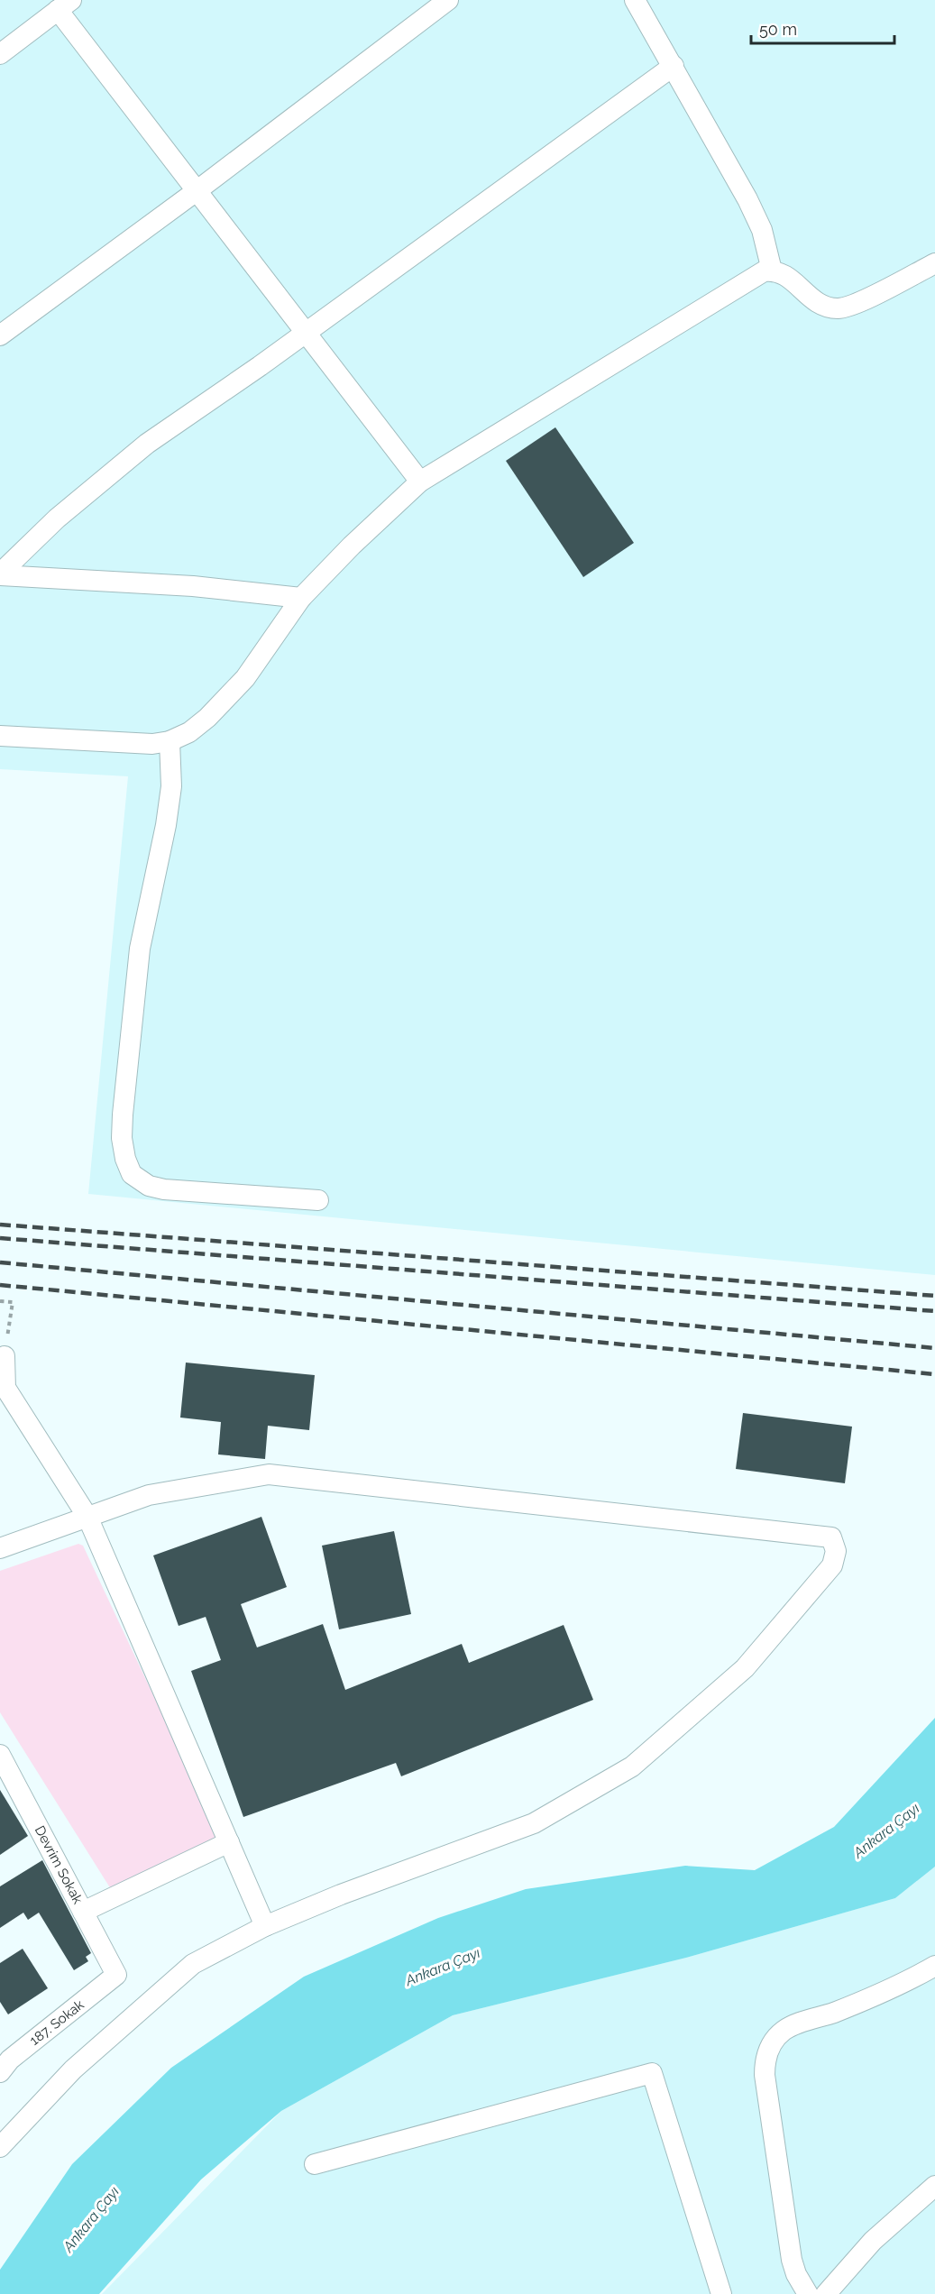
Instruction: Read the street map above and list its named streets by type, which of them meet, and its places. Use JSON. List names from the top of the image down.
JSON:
{
  "streets": {
    "street": ["Devrim Sokak", "187. Sokak"]
  },
  "crossings": [
    ["Devrim Sokak", "187. Sokak"]
  ],
  "water": ["Ankara Çayı"],
  "scale_bar": "50 m"
}
